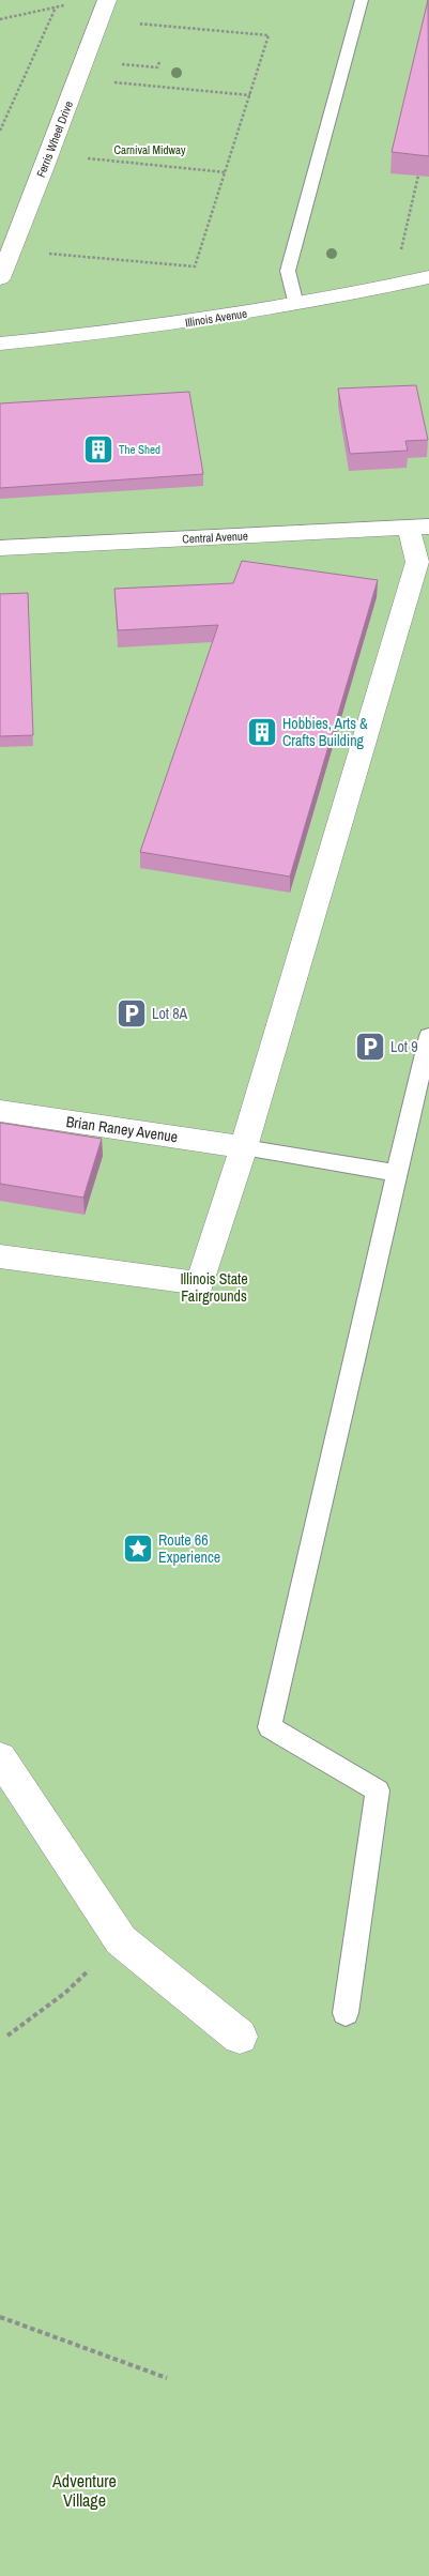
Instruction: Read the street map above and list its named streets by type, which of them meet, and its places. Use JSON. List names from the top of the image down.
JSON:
{
  "streets": {
    "street": [
      "Ferris Wheel Drive",
      "Illinois Avenue",
      "Central Avenue",
      "Brian Raney Avenue"
    ]
  },
  "parks": ["Carnival Midway", "Illinois State Fairgrounds", "Adventure Village"],
  "places": {
    "building": ["The Shed", "Hobbies, Arts & Crafts Building"],
    "parking": ["Lot 8A", "Lot 9"],
    "place": ["Route 66 Experience"]
  }
}
